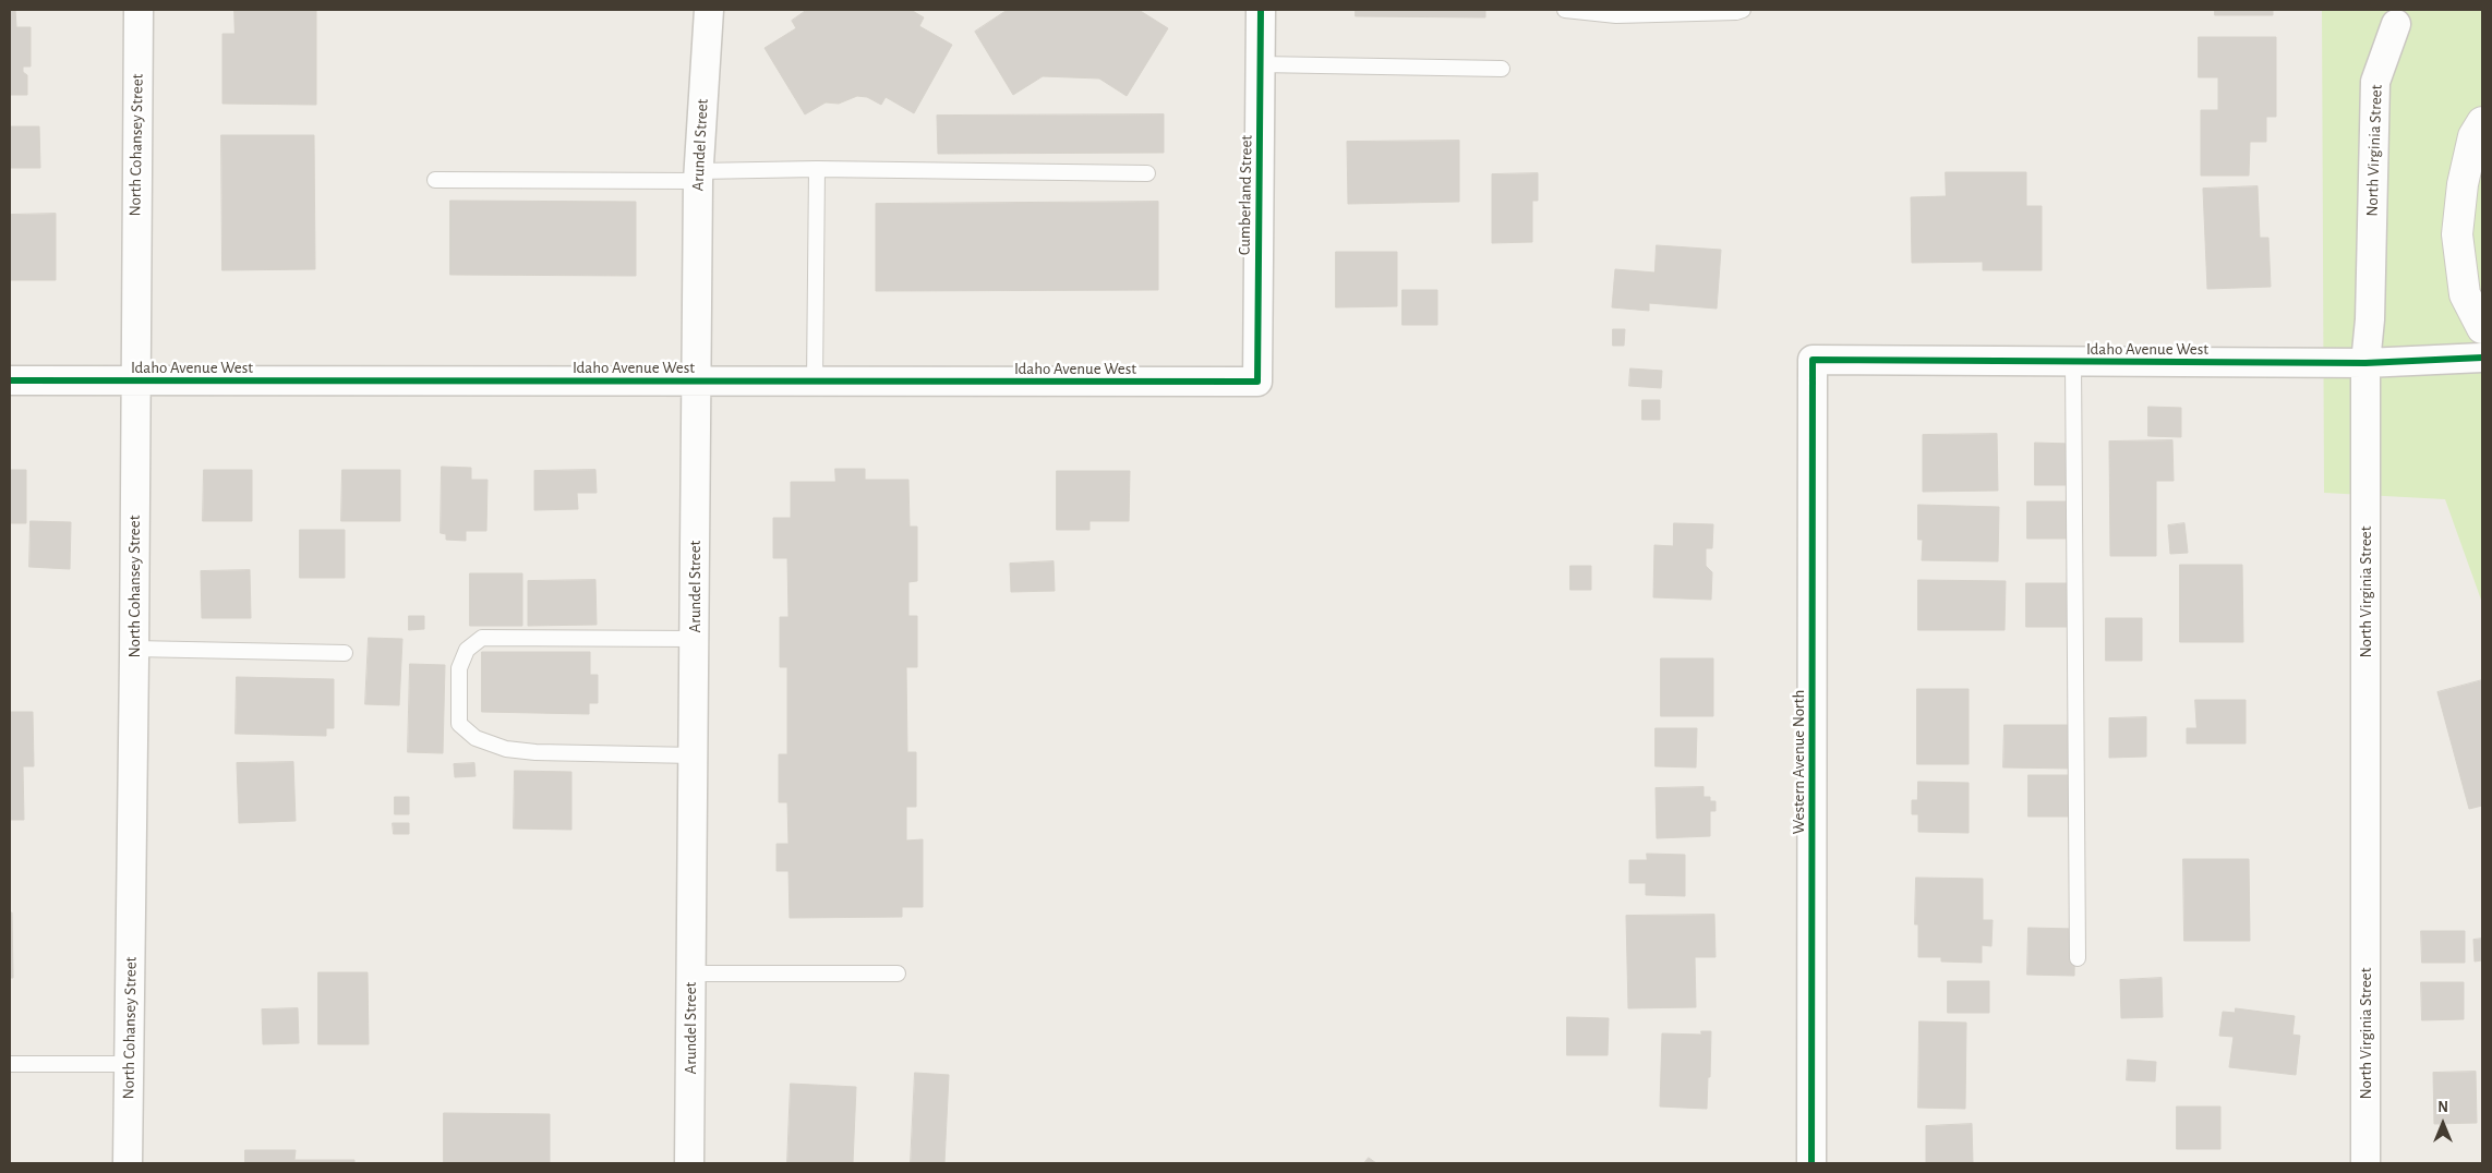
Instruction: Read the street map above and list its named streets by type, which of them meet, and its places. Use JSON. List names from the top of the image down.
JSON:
{
  "streets": {
    "street": [
      "North Cohansey Street",
      "Arundel Street",
      "North Virginia Street",
      "Cumberland Street",
      "Idaho Avenue West",
      "Western Avenue North"
    ]
  },
  "crossings": [
    ["North Cohansey Street", "Idaho Avenue West"],
    ["Arundel Street", "Idaho Avenue West"],
    ["North Virginia Street", "Idaho Avenue West"],
    ["Cumberland Street", "Idaho Avenue West"],
    ["Idaho Avenue West", "Western Avenue North"]
  ],
  "north": "top"
}
